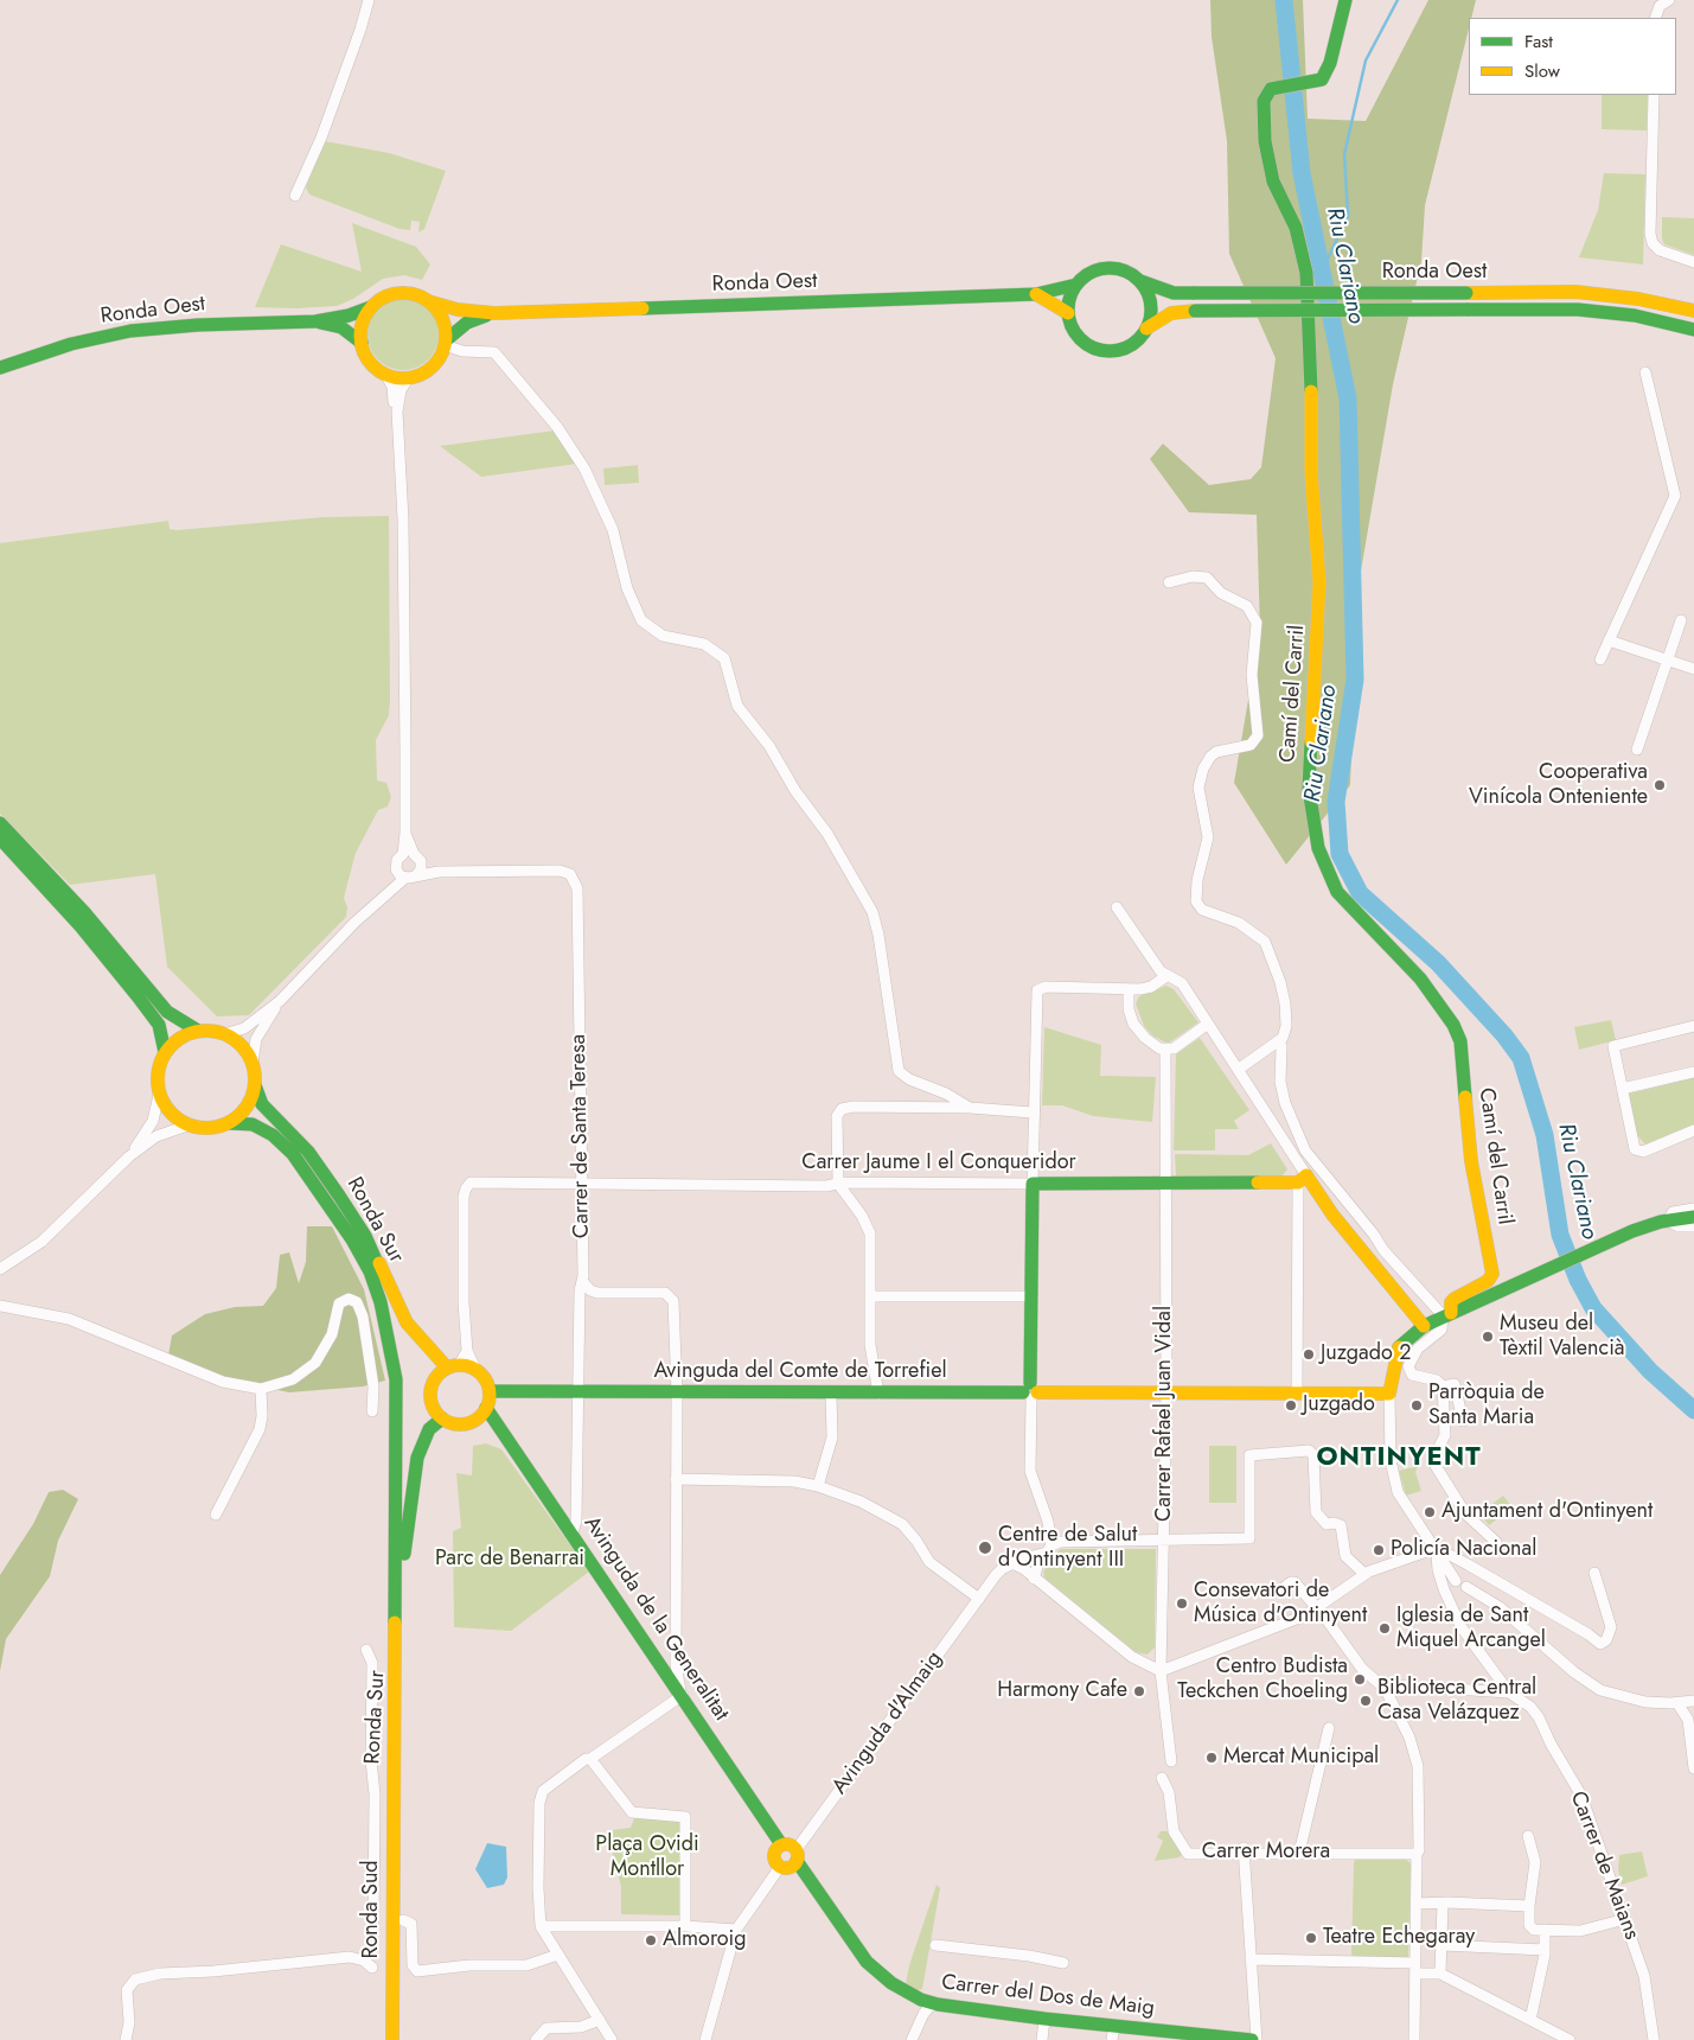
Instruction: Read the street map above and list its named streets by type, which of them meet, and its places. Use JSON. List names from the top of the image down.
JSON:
{
  "streets": {
    "main road": [
      "Ronda Oest",
      "Camí del Carril",
      "Carrer Jaume I el Conqueridor",
      "Ronda Sur",
      "Avinguda del Comte de Torrefiel",
      "Avinguda de la Generalitat",
      "Ronda Sud",
      "Carrer del Dos de Maig"
    ],
    "street": [
      "Carrer de Santa Teresa",
      "Carrer Rafael Juan Vidal",
      "Avinguda d'Almaig",
      "Carrer Morera",
      "Carrer de Maians"
    ]
  },
  "crossings": [
    ["Carrer de Santa Teresa", "Carrer Jaume I el Conqueridor"],
    ["Carrer de Santa Teresa", "Avinguda del Comte de Torrefiel"],
    ["Carrer de Santa Teresa", "Avinguda de la Generalitat"],
    ["Carrer Jaume I el Conqueridor", "Carrer Rafael Juan Vidal"],
    ["Ronda Sur", "Ronda Sud"],
    ["Avinguda del Comte de Torrefiel", "Carrer Rafael Juan Vidal"],
    ["Avinguda del Comte de Torrefiel", "Avinguda de la Generalitat"],
    ["Avinguda de la Generalitat", "Avinguda d'Almaig"],
    ["Avinguda de la Generalitat", "Carrer del Dos de Maig"],
    ["Avinguda d'Almaig", "Carrer del Dos de Maig"]
  ],
  "districts": ["ONTINYENT"],
  "water": ["Riu Clariano"],
  "parks": ["Parc de Benarrai", "Plaça Ovidi Montllor"],
  "places": [
    "Cooperativa Vinícola Onteniente",
    "Museu del Tèxtil Valencià",
    "Juzgado 2",
    "Juzgado",
    "Parròquia de Santa Maria",
    "Ajuntament d'Ontinyent",
    "Centre de Salut d'Ontinyent III",
    "Policía Nacional",
    "Consevatori de Música d'Ontinyent",
    "Iglesia de Sant Miquel Arcangel",
    "Centro Budista Teckchen Choeling",
    "Harmony Cafe",
    "Biblioteca Central Casa Velázquez",
    "Mercat Municipal",
    "Teatre Echegaray",
    "Almoroig"
  ],
  "legend": ["Fast", "Slow"]
}
